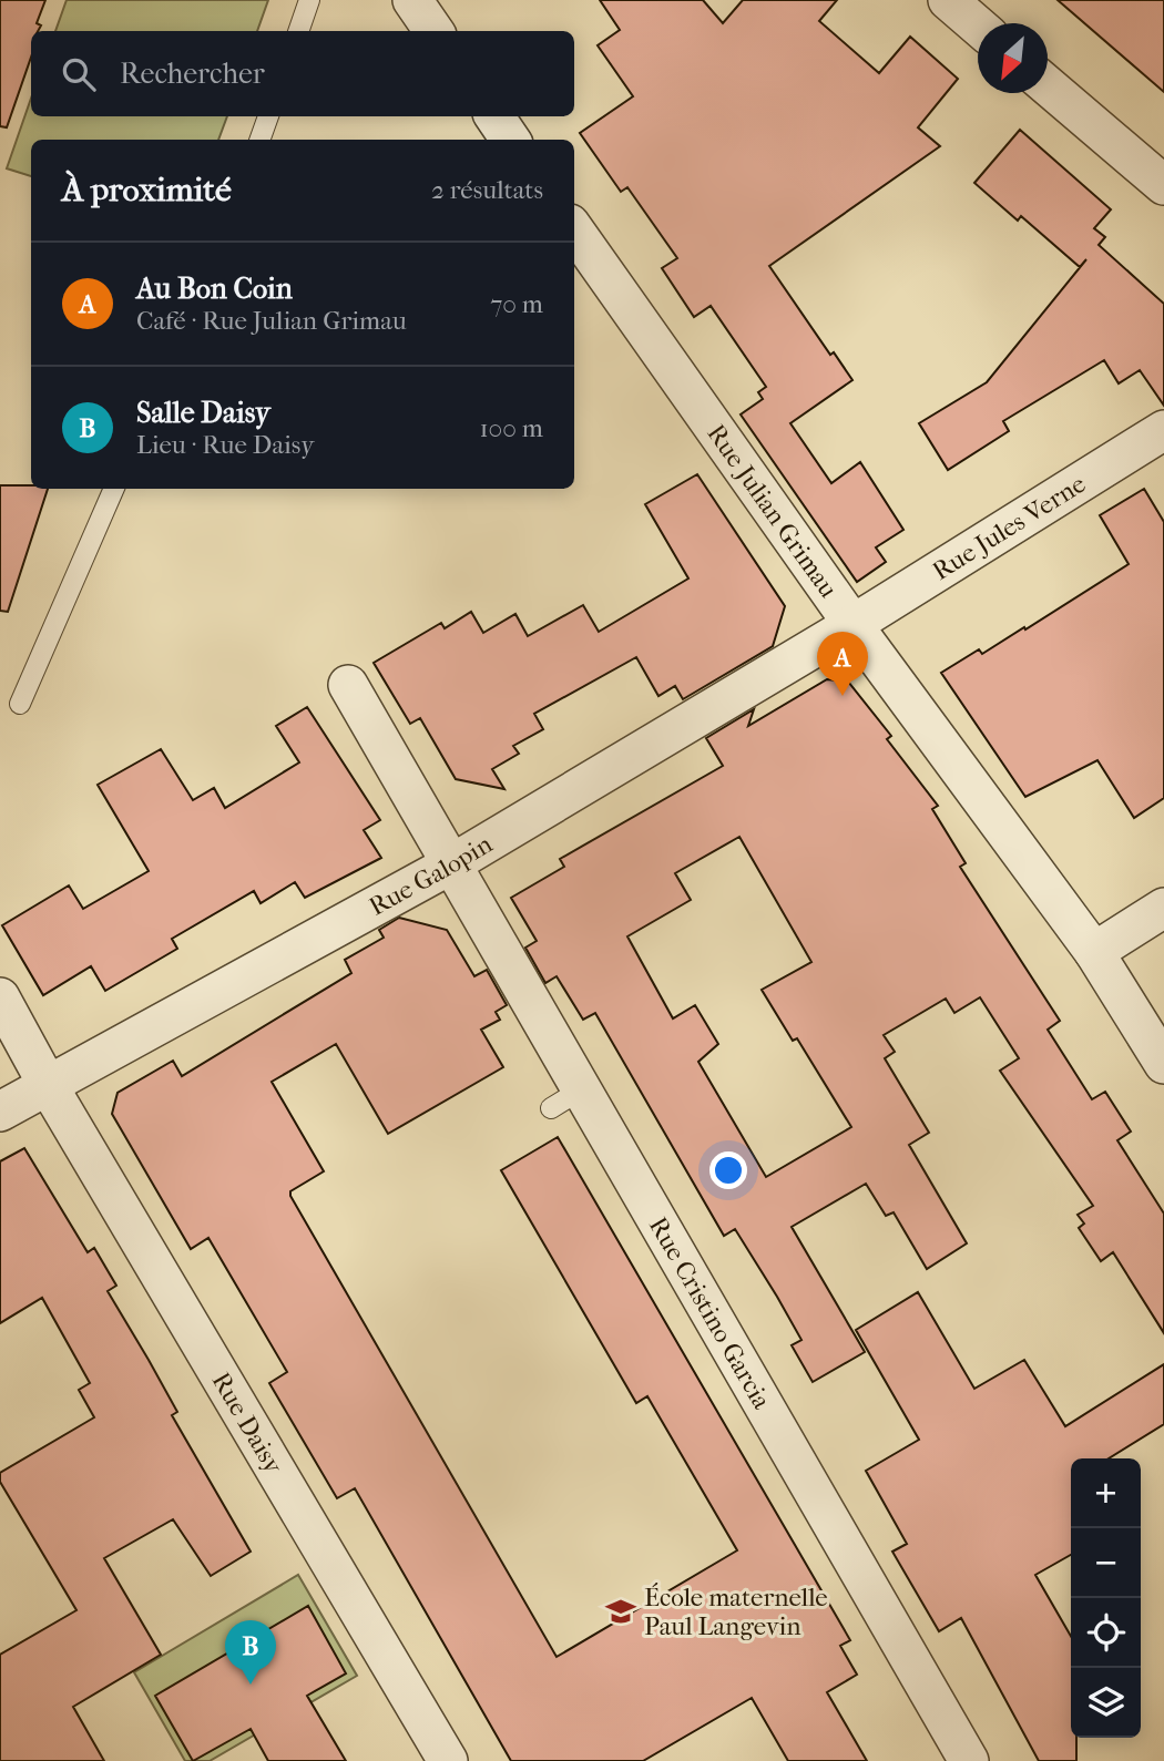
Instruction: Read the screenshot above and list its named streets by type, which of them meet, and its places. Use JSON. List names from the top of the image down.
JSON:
{
  "streets": {
    "street": [
      "Rue Julian Grimau",
      "Rue Jules Verne",
      "Rue Galopin",
      "Rue Cristino Garcia",
      "Rue Daisy"
    ]
  },
  "crossings": [
    ["Rue Julian Grimau", "Rue Jules Verne"],
    ["Rue Julian Grimau", "Rue Galopin"],
    ["Rue Jules Verne", "Rue Galopin"],
    ["Rue Galopin", "Rue Cristino Garcia"],
    ["Rue Galopin", "Rue Daisy"]
  ],
  "places": {
    "school or university": ["École maternelle Paul Langevin"]
  },
  "north": "bottom left",
  "page": {
    "search": "Rechercher",
    "heading": ["À proximité", "2 résultats"],
    "list": [
      {
        "mark": "A",
        "name": "Au Bon Coin",
        "note": "Café · Rue Julian Grimau",
        "value": "70 m"
      },
      {
        "mark": "B",
        "name": "Salle Daisy",
        "note": "Lieu · Rue Daisy",
        "value": "100 m"
      }
    ],
    "pins": ["A", "B"],
    "map_buttons": ["+", "−"]
  }
}
